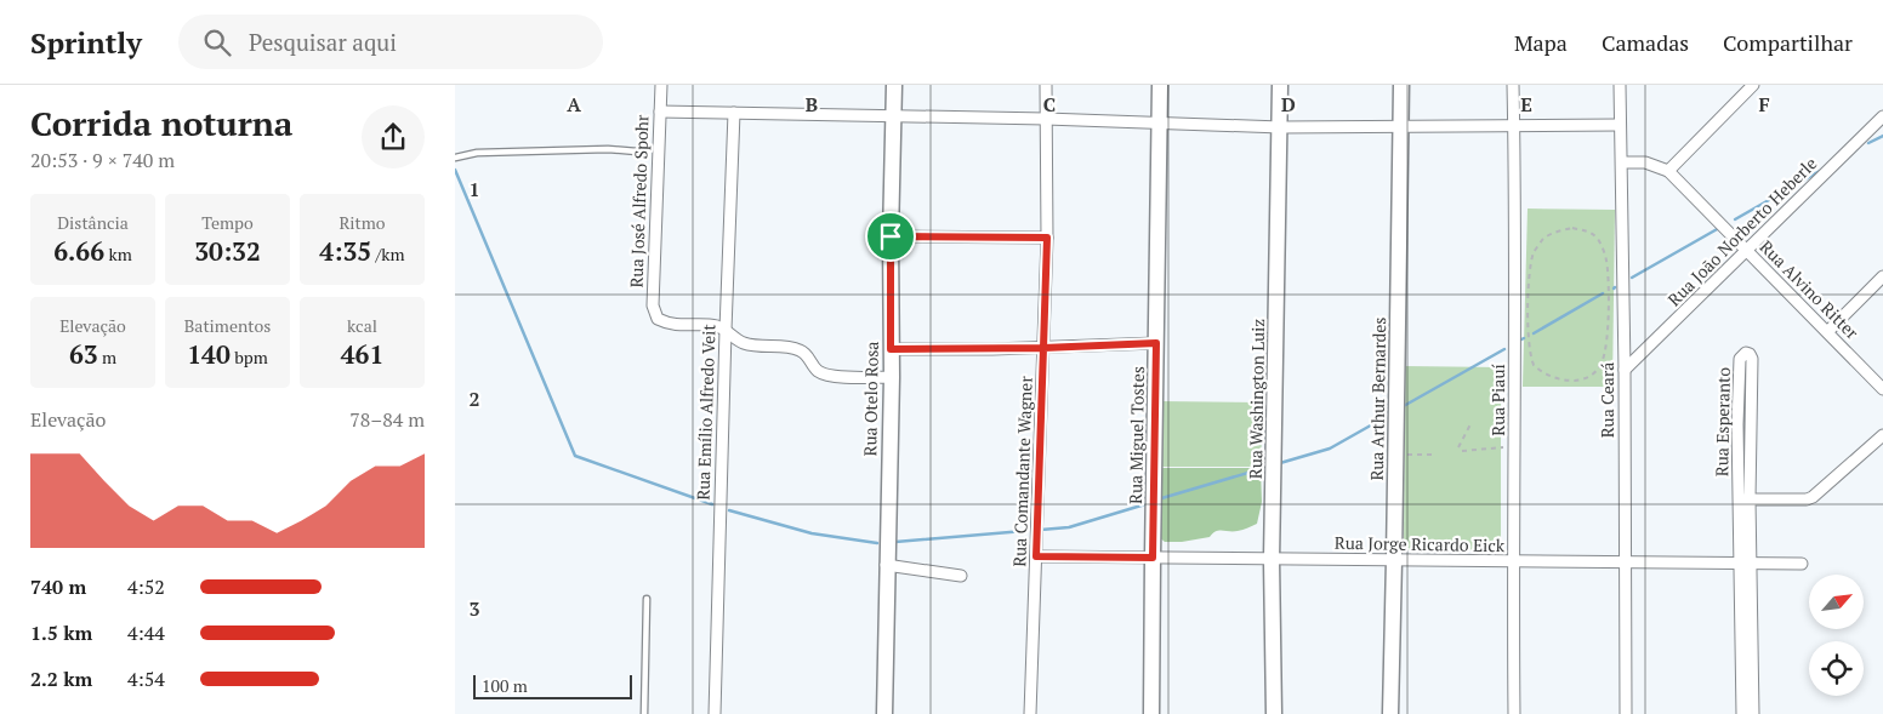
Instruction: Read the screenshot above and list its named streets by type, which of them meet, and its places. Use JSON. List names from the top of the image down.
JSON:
{
  "streets": {
    "street": [
      "Rua José Alfredo Spohr",
      "Rua João Norberto Heberle",
      "Rua Alvino Ritter",
      "Rua Otelo Rosa",
      "Rua Washington Luiz",
      "Rua Arthur Bernardes",
      "Rua Piauí",
      "Rua Ceará",
      "Rua Emílio Alfredo Veit",
      "Rua Esperanto",
      "Rua Miguel Tostes",
      "Rua Comandante Wagner",
      "Rua Jorge Ricardo Eick"
    ]
  },
  "crossings": [
    ["Rua José Alfredo Spohr", "Rua Emílio Alfredo Veit"],
    ["Rua João Norberto Heberle", "Rua Alvino Ritter"],
    ["Rua João Norberto Heberle", "Rua Ceará"],
    ["Rua Alvino Ritter", "Rua Ceará"],
    ["Rua Washington Luiz", "Rua Jorge Ricardo Eick"],
    ["Rua Arthur Bernardes", "Rua Jorge Ricardo Eick"],
    ["Rua Piauí", "Rua Jorge Ricardo Eick"],
    ["Rua Ceará", "Rua Jorge Ricardo Eick"],
    ["Rua Esperanto", "Rua Jorge Ricardo Eick"],
    ["Rua Miguel Tostes", "Rua Jorge Ricardo Eick"],
    ["Rua Comandante Wagner", "Rua Jorge Ricardo Eick"]
  ],
  "scale_bar": "100 m",
  "north": "top right",
  "page": {
    "header": "Sprintly",
    "search": "Pesquisar aqui",
    "nav": ["Mapa", "Camadas", "Compartilhar"],
    "heading": ["Corrida noturna", "20:53 · 9 × 740 m"],
    "stats": [
      ["Distância", "6.66 km"],
      ["Tempo", "30:32"],
      ["Ritmo", "4:35 /km"],
      ["Elevação", "63 m"],
      ["Batimentos", "140 bpm"],
      ["kcal", "461"]
    ],
    "chart": ["Elevação", "78–84 m"],
    "list": [
      {
        "name": "740 m",
        "note": "4:52"
      },
      {
        "name": "1.5 km",
        "note": "4:44"
      },
      {
        "name": "2.2 km",
        "note": "4:54"
      }
    ],
    "scale": "100 m"
  },
  "grid": {
    "columns": [
      "A",
      "B",
      "C",
      "D",
      "E",
      "F"
    ],
    "rows": ["1", "2", "3"]
  }
}
